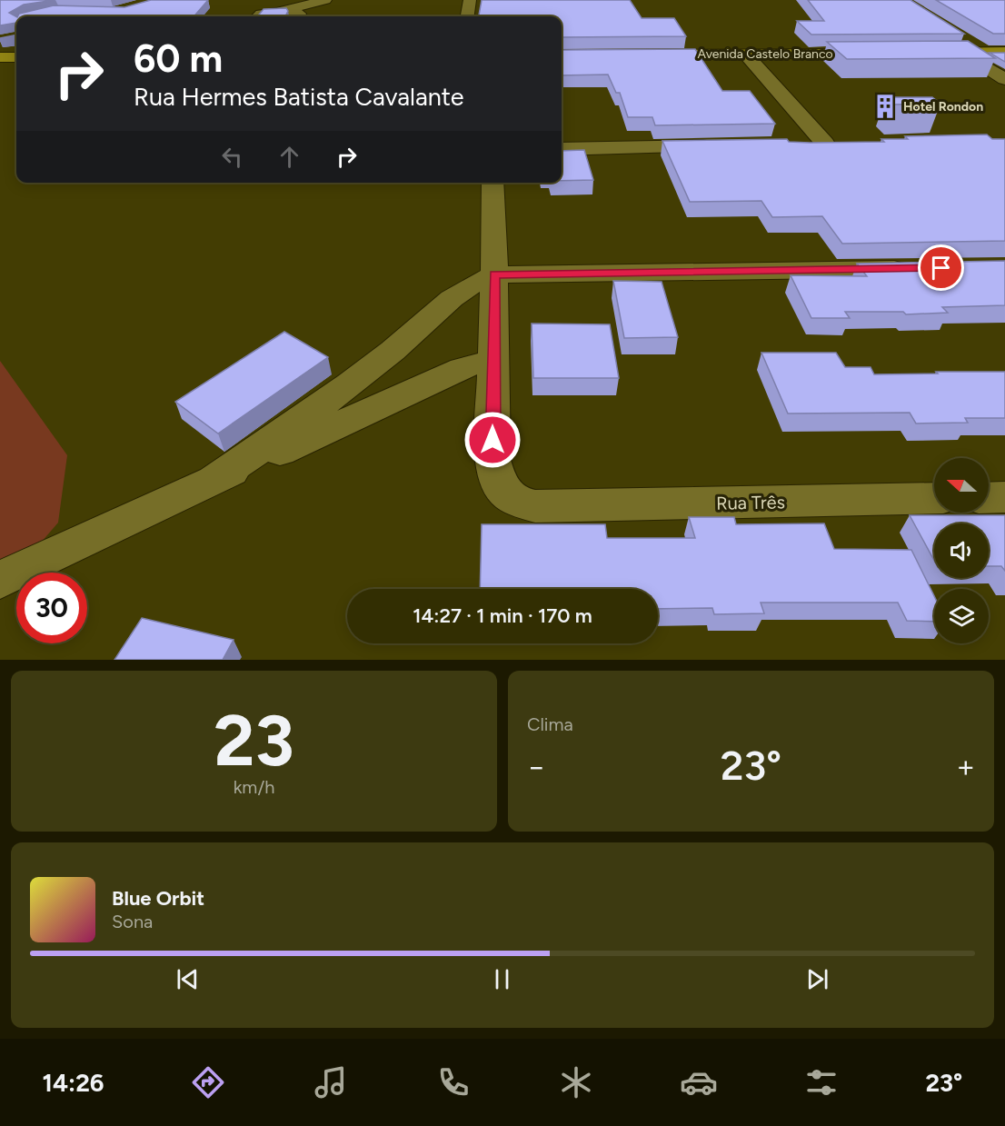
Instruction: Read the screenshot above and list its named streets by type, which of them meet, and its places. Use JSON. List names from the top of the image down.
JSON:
{
  "streets": {
    "highway": ["Avenida Castelo Branco"],
    "street": ["Rua Três"]
  },
  "places": {
    "building": ["Hotel Rondon"]
  },
  "north": "left",
  "page": {
    "turn": ["60 m", "Rua Hermes Batista Cavalante"],
    "limit": "30",
    "trip": "14:27 · 1 min · 170 m",
    "tile": [
      ["23", "km/h"],
      "Clima"
    ],
    "heat": ["−", "23°", "+"],
    "song": ["Blue Orbit", "Sona"],
    "tabs": ["14:26", "23°"]
  }
}
